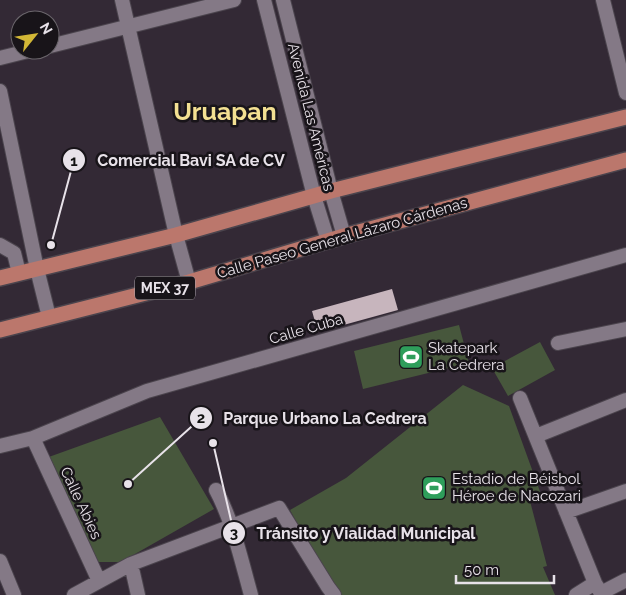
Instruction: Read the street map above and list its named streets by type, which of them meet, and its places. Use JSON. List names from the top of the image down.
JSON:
{
  "streets": {
    "main road": ["Calle Paseo General Lázaro Cárdenas", "MEX 37"],
    "street": ["Avenida Las Américas", "Calle Cuba", "Calle Abies"]
  },
  "crossings": [
    ["Avenida Las Américas", "Calle Paseo General Lázaro Cárdenas"],
    ["Calle Cuba", "Calle Abies"]
  ],
  "districts": ["Uruapan"],
  "places": {
    "other": ["Comercial Bavi SA de CV", "Tránsito y Vialidad Municipal", "Parque Urbano La Cedrera"],
    "sports": ["Skatepark La Cedrera", "Estadio de Béisbol Héroe de Nacozari"]
  },
  "scale_bar": "50 m",
  "north": "top right"
}
